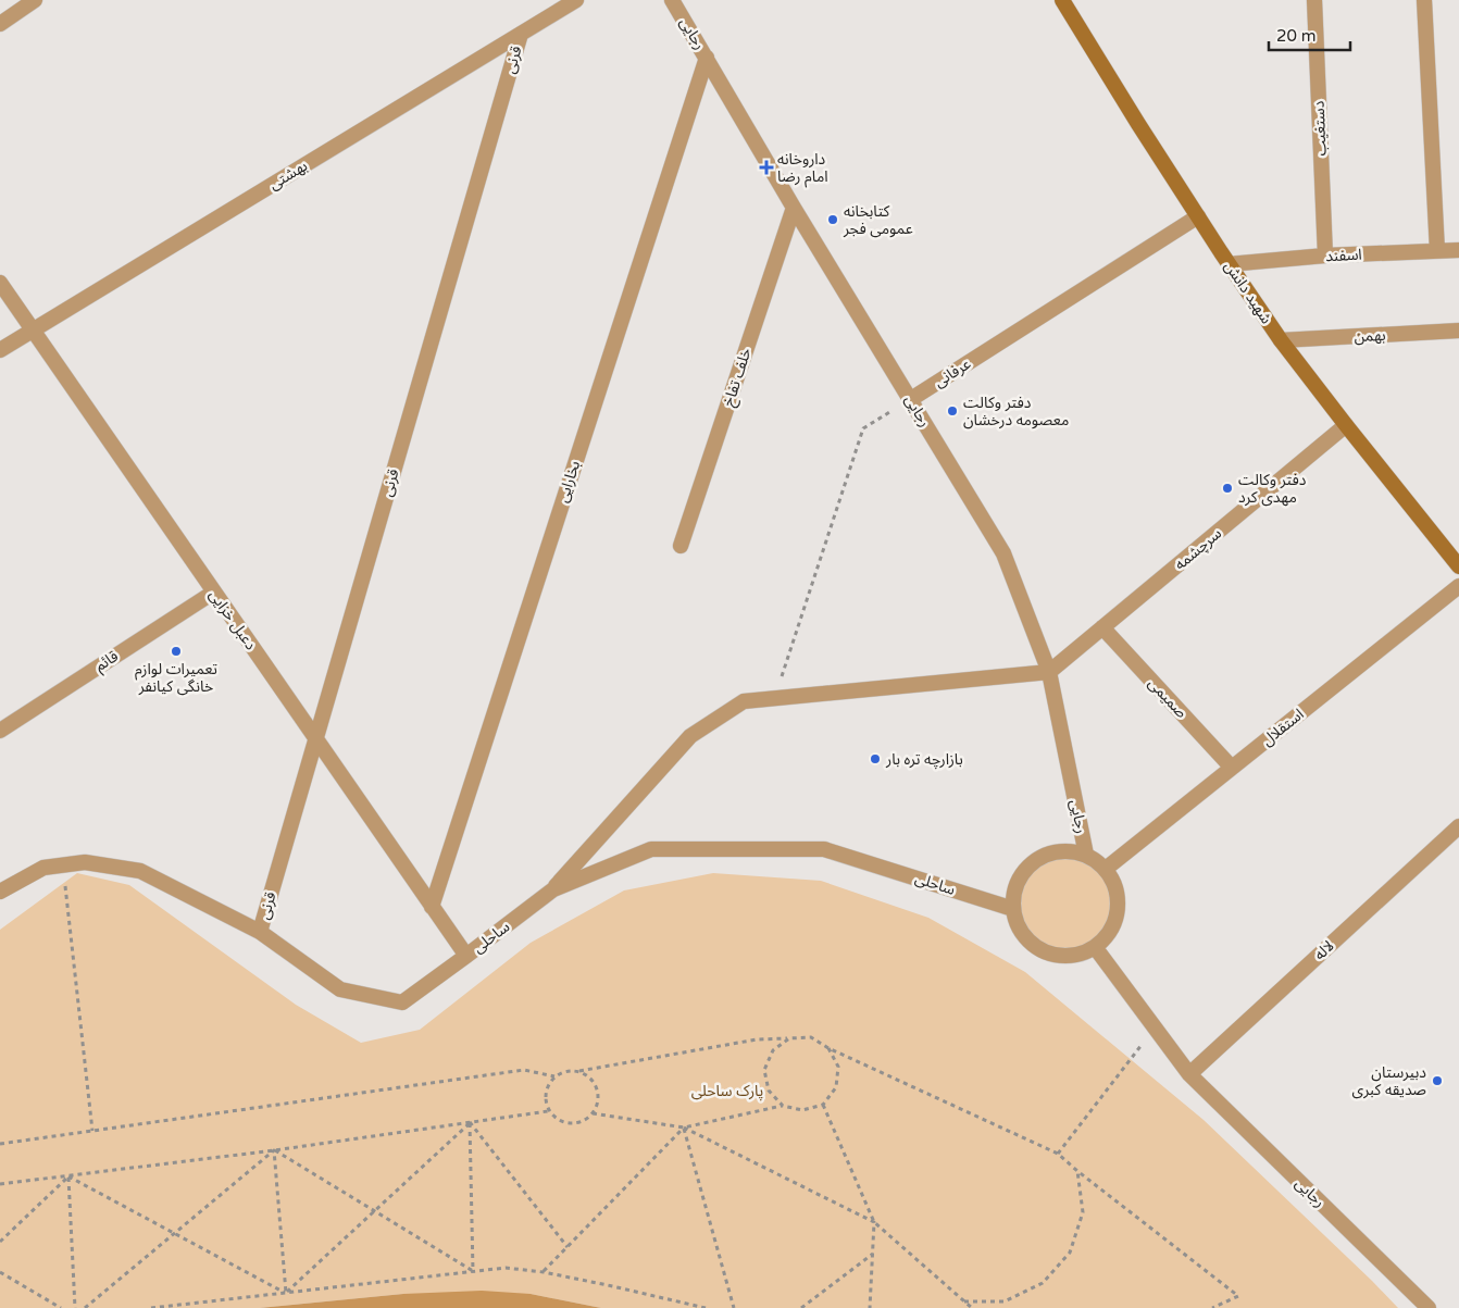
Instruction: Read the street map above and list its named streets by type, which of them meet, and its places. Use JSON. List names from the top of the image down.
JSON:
{
  "streets": {
    "main road": ["شهید دانش"],
    "street": [
      "رجایی",
      "قرنی",
      "دستغیب",
      "بهشتی",
      "اسفند",
      "بهمن",
      "عرفانی",
      "خلف تفاخ",
      "بخارایی",
      "سرچشمه",
      "دعبل خزایی",
      "قائم",
      "صمیمی",
      "استقلال",
      "ساحلی",
      "لاله"
    ]
  },
  "crossings": [
    ["رجایی", "عرفانی"],
    ["رجایی", "خلف تفاخ"],
    ["رجایی", "بخارایی"],
    ["رجایی", "سرچشمه"],
    ["رجایی", "استقلال"],
    ["رجایی", "ساحلی"],
    ["رجایی", "لاله"],
    ["قرنی", "بهشتی"],
    ["قرنی", "دعبل خزایی"],
    ["قرنی", "ساحلی"],
    ["دستغیب", "اسفند"],
    ["بهشتی", "دعبل خزایی"],
    ["اسفند", "شهید دانش"],
    ["شهید دانش", "بهمن"],
    ["شهید دانش", "عرفانی"],
    ["شهید دانش", "سرچشمه"],
    ["بخارایی", "دعبل خزایی"],
    ["سرچشمه", "صمیمی"],
    ["دعبل خزایی", "قائم"],
    ["دعبل خزایی", "ساحلی"],
    ["صمیمی", "استقلال"],
    ["استقلال", "ساحلی"]
  ],
  "parks": ["پارک ساحلی"],
  "places": {
    "health": ["داروخانه امام رضا"],
    "other": [
      "کتابخانه عمومی فجر",
      "دفتر وکالت معصومه درخشان",
      "دفتر وکالت مهدی کرد",
      "تعمیرات لوازم خانگی کیانفر",
      "بازارچه تره بار",
      "دبیرستان صدیقه کبری"
    ]
  },
  "scale_bar": "20 m"
}
